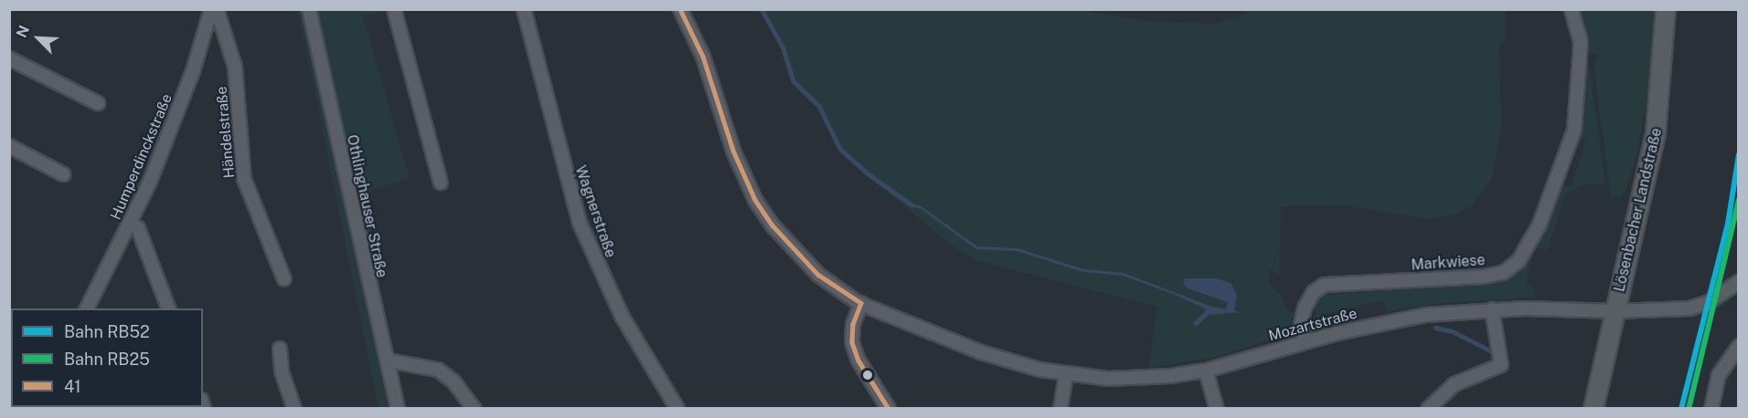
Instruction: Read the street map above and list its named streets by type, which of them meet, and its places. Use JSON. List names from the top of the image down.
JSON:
{
  "streets": {
    "main road": ["Lösenbacher Landstraße"],
    "street": [
      "Händelstraße",
      "Humperdinckstraße",
      "Othlinghauser Straße",
      "Wagnerstraße",
      "Markwiese",
      "Mozartstraße"
    ]
  },
  "crossings": [
    ["Lösenbacher Landstraße", "Mozartstraße"],
    ["Markwiese", "Mozartstraße"]
  ],
  "lines": ["transit line 41", "rail line RB52", "rail line RB25"],
  "legend": ["Bahn RB52", "Bahn RB25", "41"],
  "north": "top left"
}
